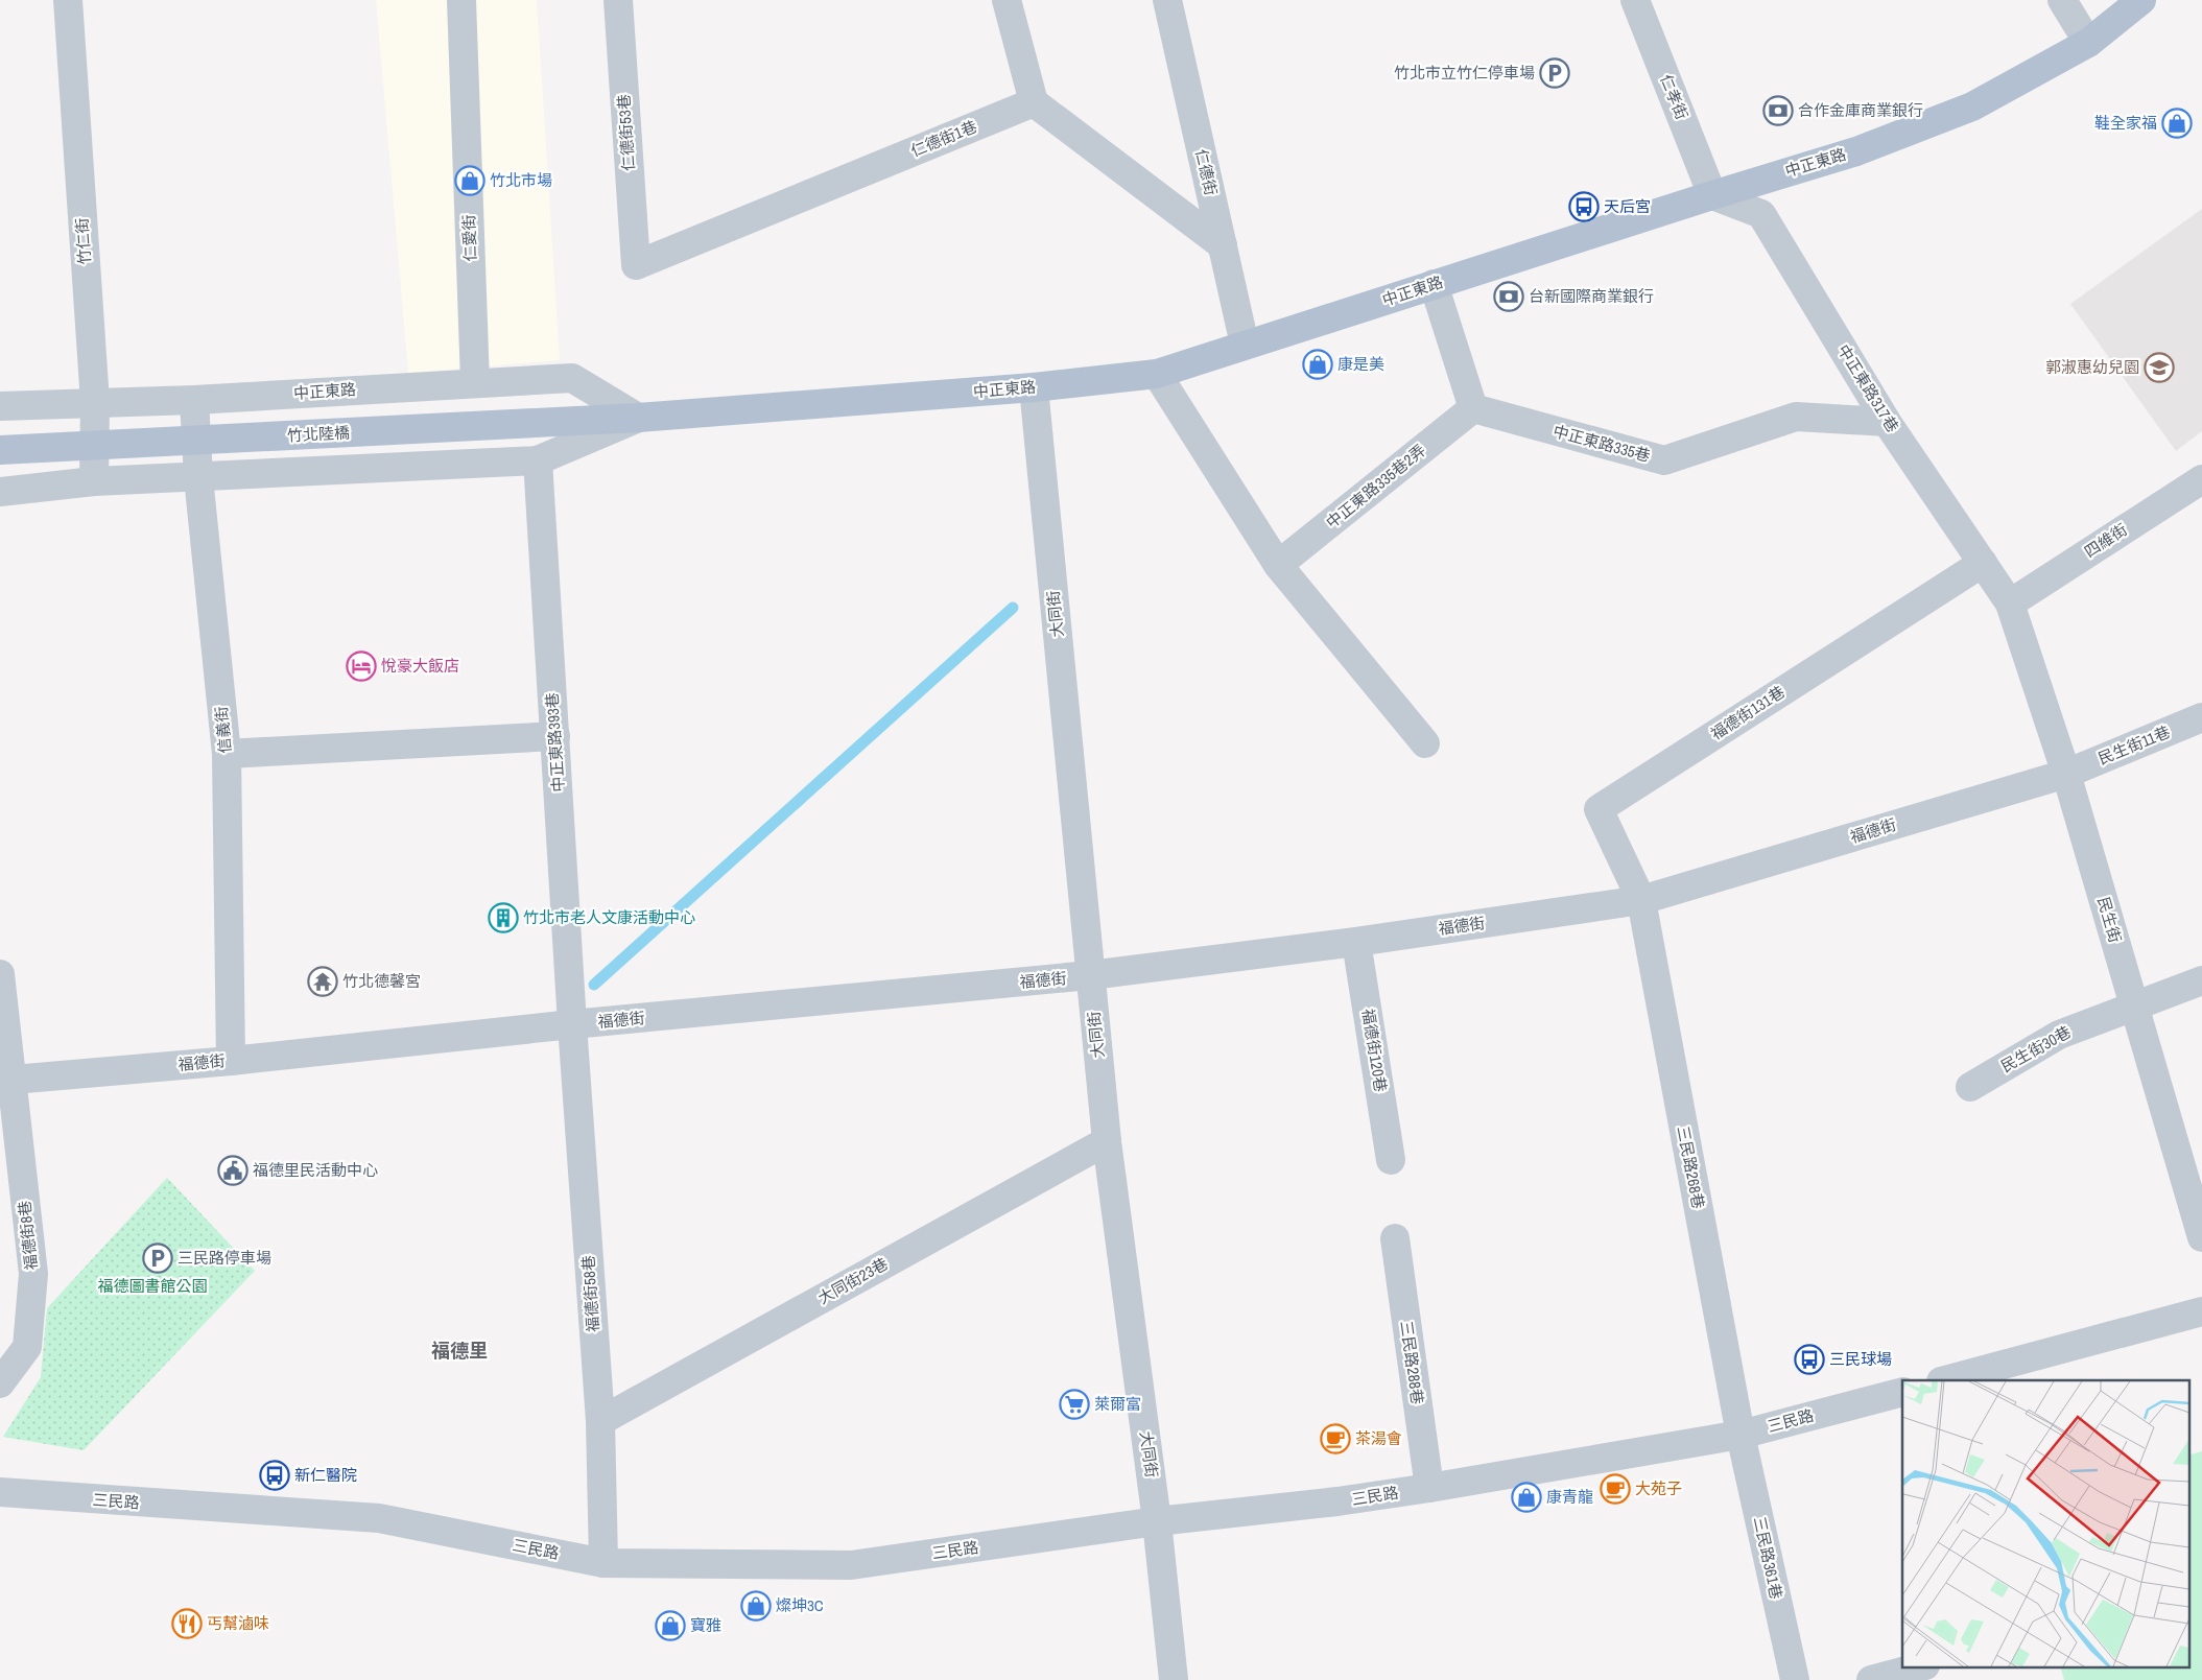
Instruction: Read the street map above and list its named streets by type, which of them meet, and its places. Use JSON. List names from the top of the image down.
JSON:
{
  "streets": {
    "main road": ["中正東路", "竹北陸橋"],
    "street": [
      "仁孝街",
      "仁德街53巷",
      "仁德街1巷",
      "仁德街",
      "仁愛街",
      "竹仁街",
      "中正東路317巷",
      "中正東路335巷",
      "中正東路335巷2弄",
      "四維街",
      "大同街",
      "福德街131巷",
      "信義街",
      "中正東路393巷",
      "民生街11巷",
      "福德街",
      "民生街",
      "民生街30巷",
      "福德街120巷",
      "三民路268巷",
      "福德街8巷",
      "大同街23巷",
      "福德街58巷",
      "三民路288巷",
      "三民路",
      "三民路361巷"
    ]
  },
  "crossings": [
    ["仁孝街", "中正東路"],
    ["仁孝街", "中正東路317巷"],
    ["仁德街53巷", "仁德街1巷"],
    ["中正東路", "仁德街"],
    ["中正東路", "仁愛街"],
    ["中正東路", "竹仁街"],
    ["中正東路", "中正東路317巷"],
    ["中正東路", "竹北陸橋"],
    ["中正東路", "大同街"],
    ["中正東路", "信義街"],
    ["中正東路", "中正東路393巷"],
    ["中正東路317巷", "中正東路335巷"],
    ["中正東路317巷", "四維街"],
    ["中正東路317巷", "福德街131巷"],
    ["中正東路317巷", "民生街"],
    ["中正東路335巷", "中正東路335巷2弄"],
    ["四維街", "民生街"],
    ["大同街", "福德街"],
    ["大同街", "大同街23巷"],
    ["大同街", "三民路"],
    ["福德街131巷", "福德街"],
    ["福德街131巷", "三民路268巷"],
    ["信義街", "福德街"],
    ["中正東路393巷", "福德街"],
    ["中正東路393巷", "福德街58巷"],
    ["民生街11巷", "福德街"],
    ["民生街11巷", "民生街"],
    ["福德街", "民生街"],
    ["福德街", "福德街120巷"],
    ["福德街", "三民路268巷"],
    ["福德街", "福德街8巷"],
    ["福德街", "福德街58巷"],
    ["民生街", "民生街30巷"],
    ["三民路268巷", "三民路"],
    ["三民路268巷", "三民路361巷"],
    ["大同街23巷", "福德街58巷"],
    ["福德街58巷", "三民路"],
    ["三民路288巷", "三民路"],
    ["三民路", "三民路361巷"]
  ],
  "districts": ["福德里"],
  "parks": ["福德圖書館公園"],
  "places": {
    "parking": ["竹北市立竹仁停車場", "三民路停車場"],
    "bank": ["合作金庫商業銀行", "台新國際商業銀行"],
    "shop": [
      "鞋全家福",
      "竹北市場",
      "康是美",
      "康青龍",
      "燦坤3C",
      "寶雅"
    ],
    "bus stop": ["天后宮", "三民球場", "新仁醫院"],
    "school or university": ["郭淑惠幼兒園"],
    "hotel": ["悅豪大飯店"],
    "building": ["竹北市老人文康活動中心"],
    "temple": ["竹北德馨宮"],
    "public building": ["福德里民活動中心"],
    "supermarket": ["萊爾富"],
    "cafe": ["茶湯會", "大苑子"],
    "restaurant": ["丐幫滷味"]
  }
}
